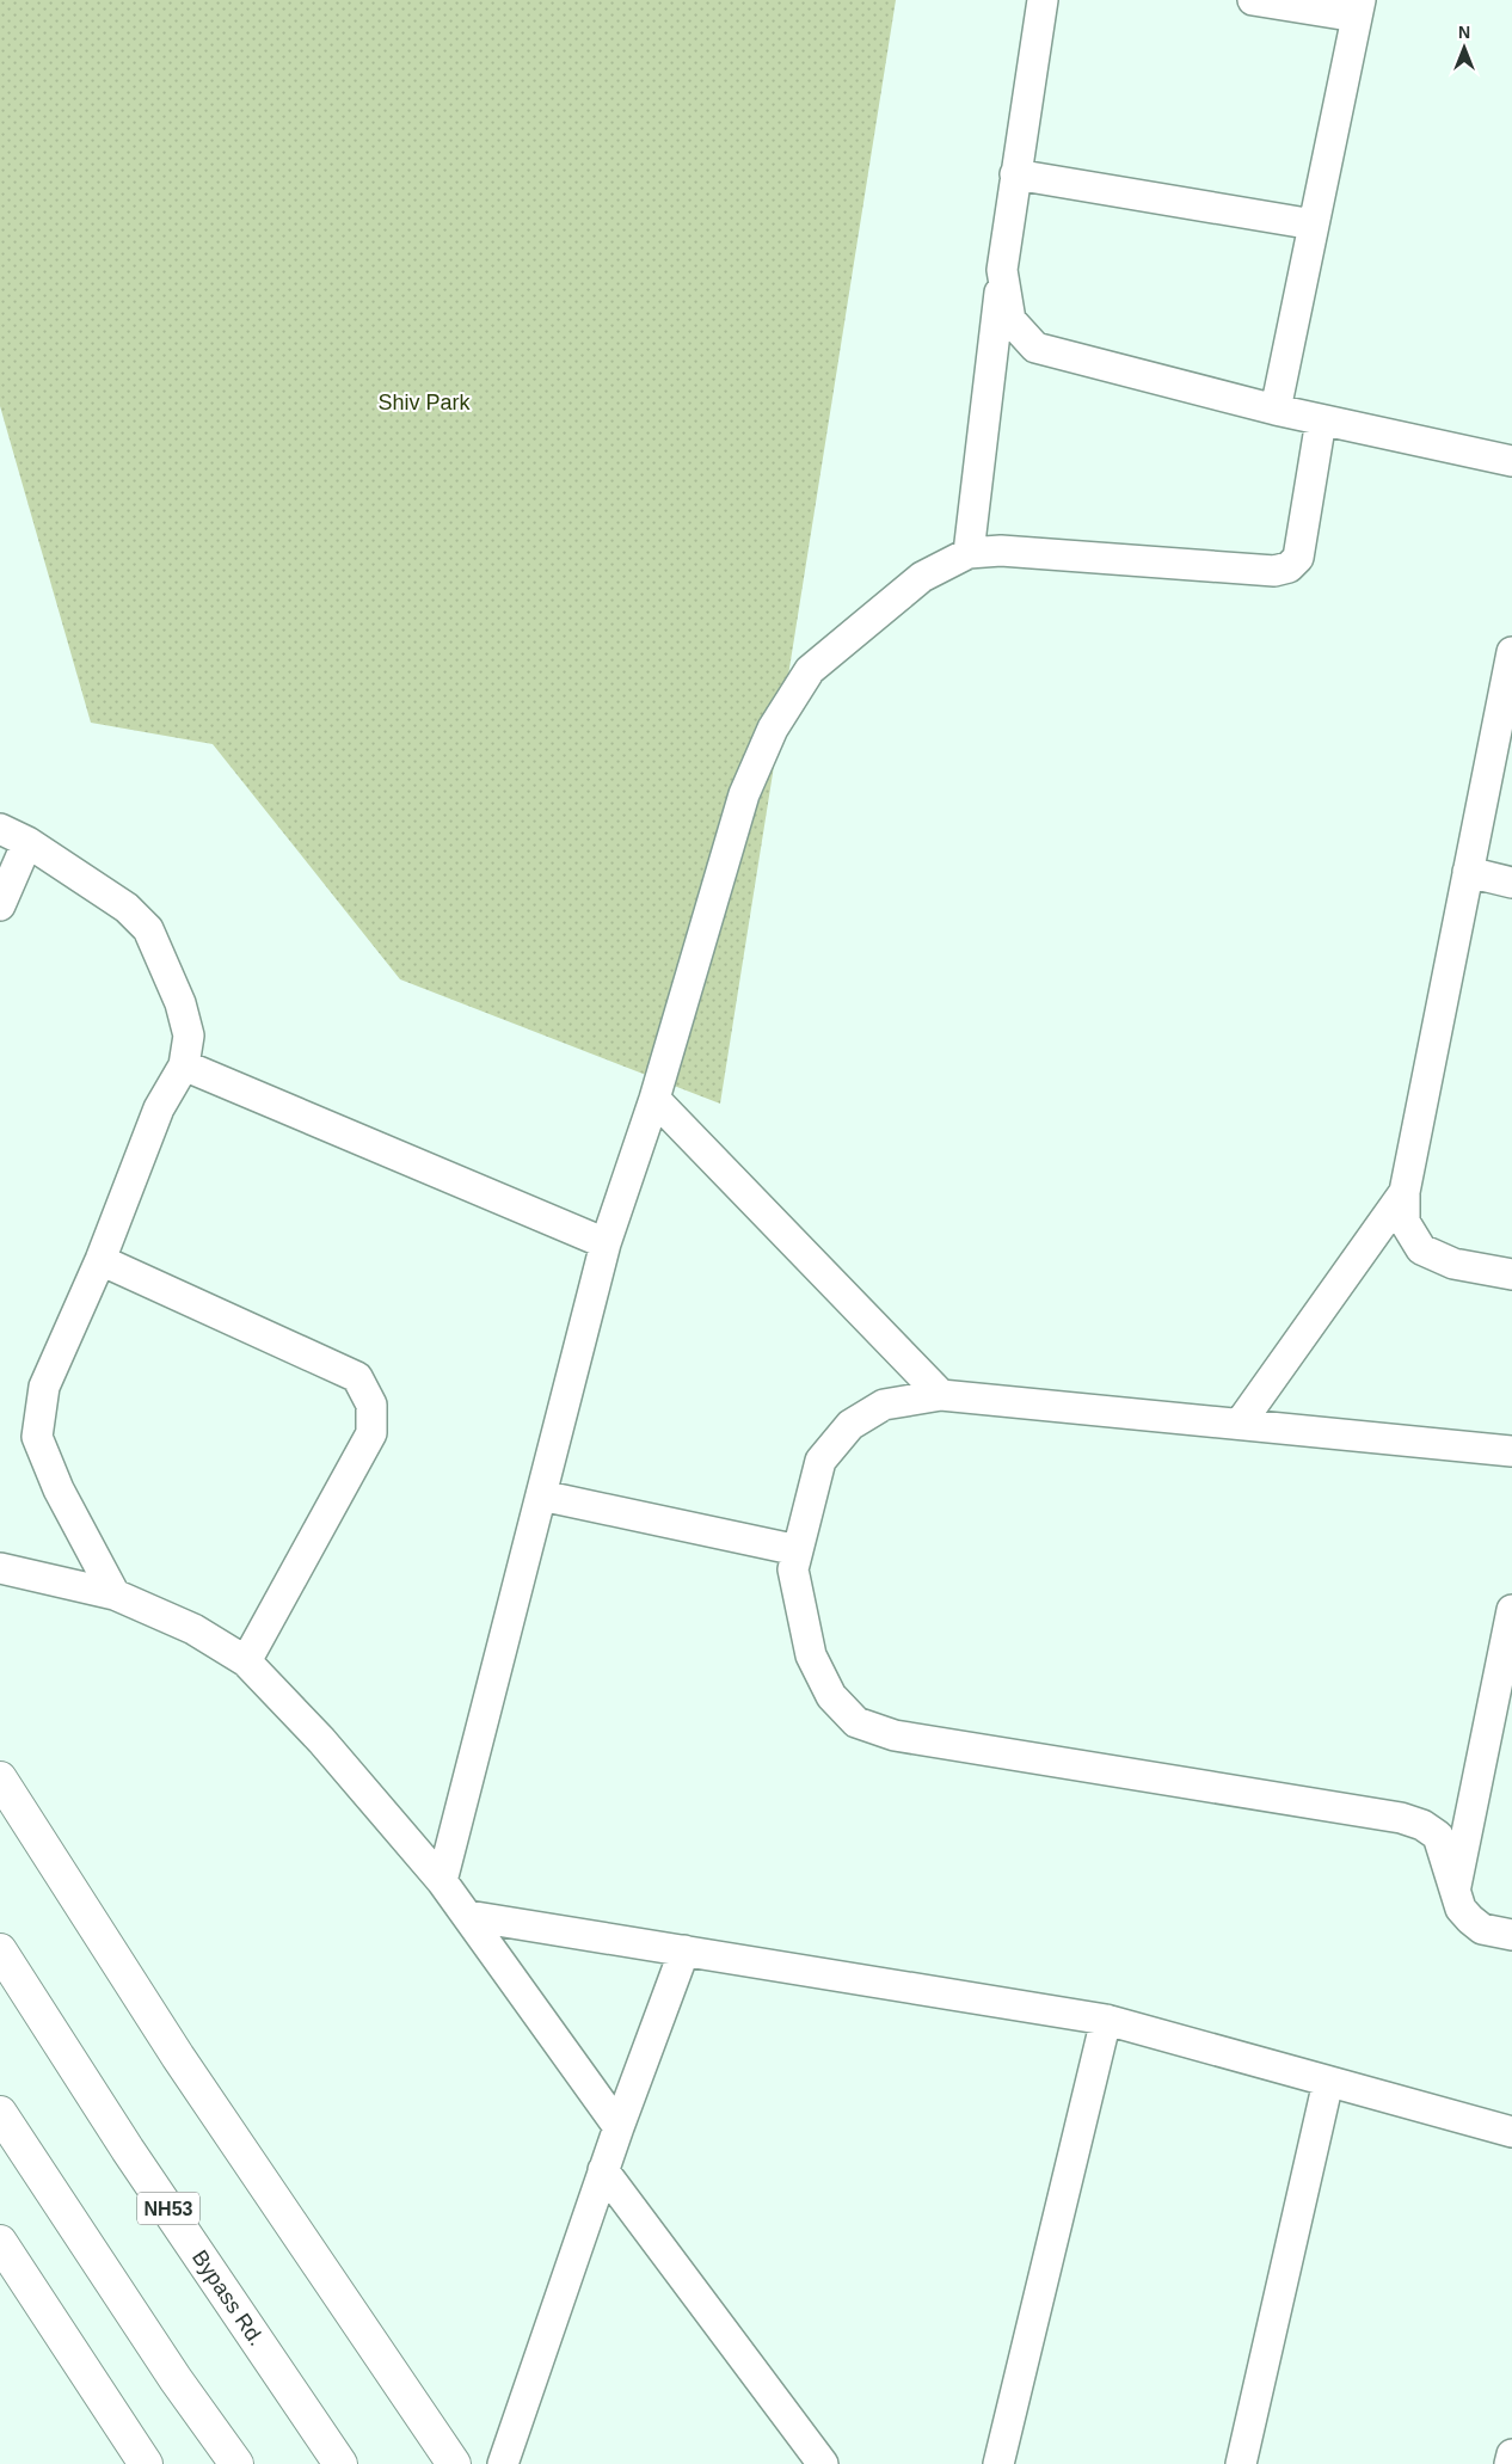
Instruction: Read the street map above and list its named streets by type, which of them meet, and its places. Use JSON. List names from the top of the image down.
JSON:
{
  "streets": {
    "main road": ["NH53", "Bypass Rd."]
  },
  "parks": ["Shiv Park"],
  "north": "top"
}
